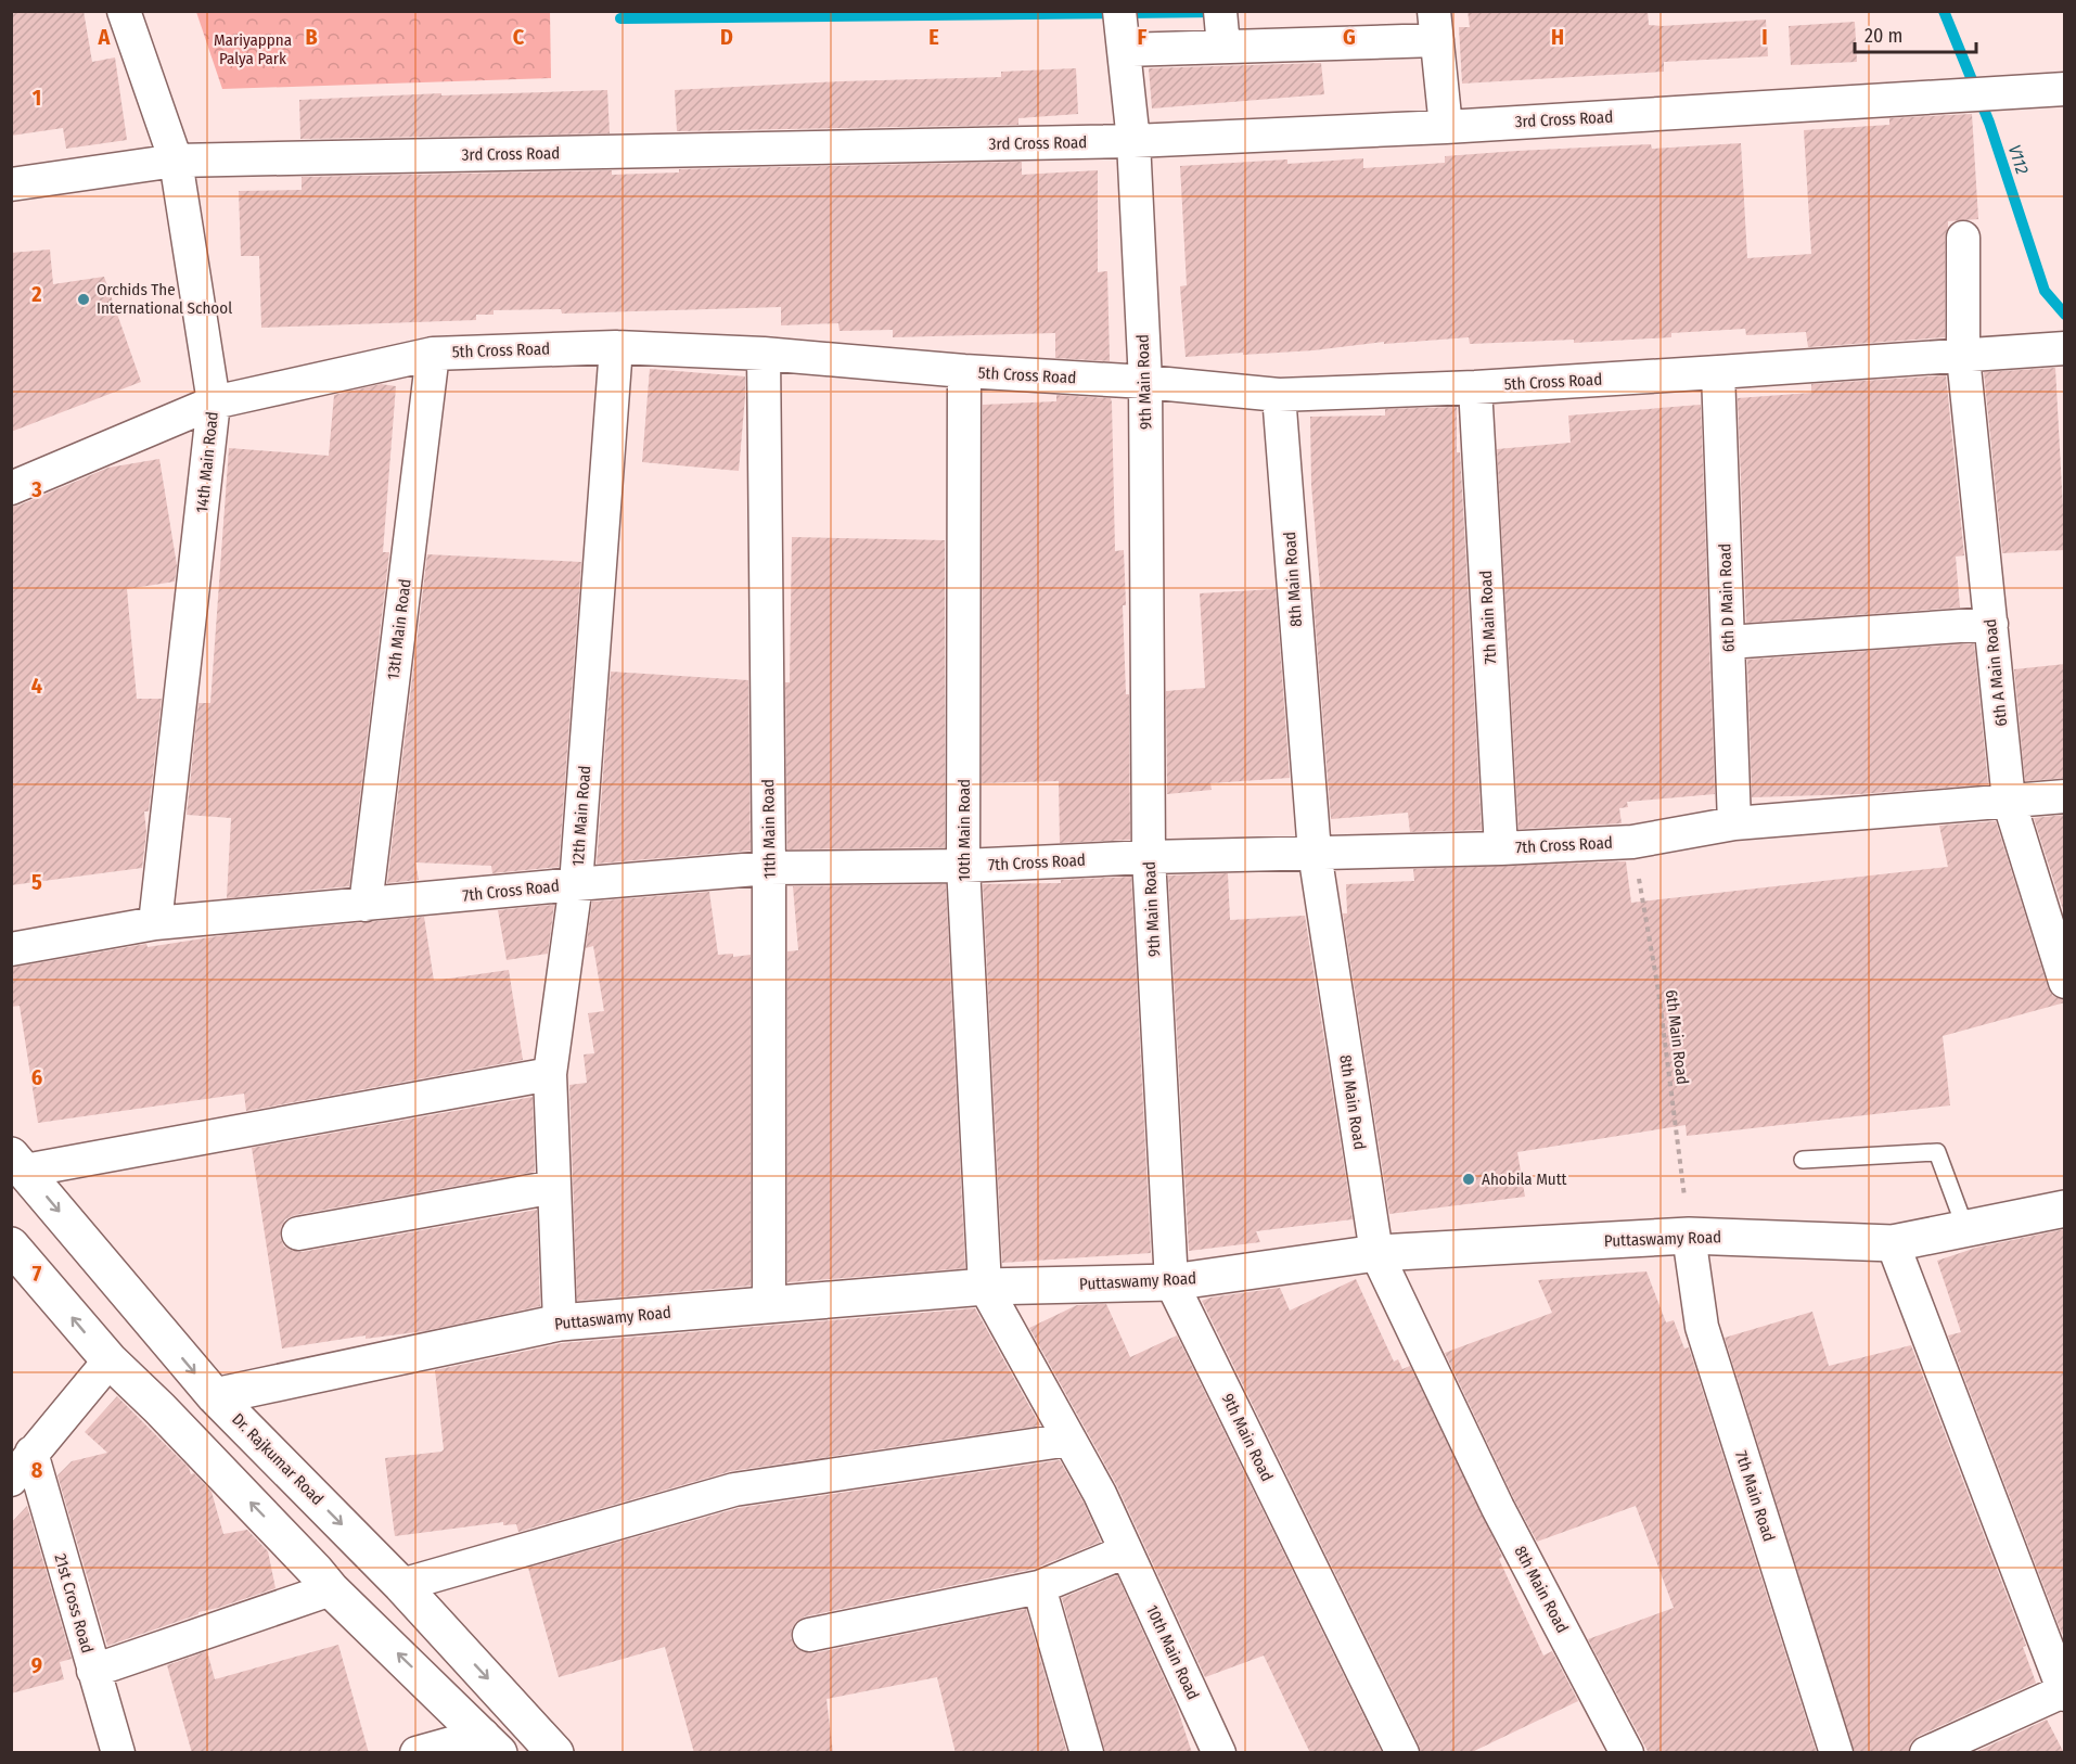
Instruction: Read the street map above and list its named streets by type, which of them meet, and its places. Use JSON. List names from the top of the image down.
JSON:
{
  "streets": {
    "main road": ["Puttaswamy Road", "Dr. Rajkumar Road"],
    "street": [
      "3rd Cross Road",
      "5th Cross Road",
      "9th Main Road",
      "14th Main Road",
      "8th Main Road",
      "6th D Main Road",
      "7th Main Road",
      "13th Main Road",
      "6th A Main Road",
      "12th Main Road",
      "11th Main Road",
      "10th Main Road",
      "7th Cross Road",
      "21st Cross Road"
    ],
    "path": ["6th Main Road"]
  },
  "crossings": [
    ["3rd Cross Road", "9th Main Road"],
    ["3rd Cross Road", "14th Main Road"],
    ["5th Cross Road", "9th Main Road"],
    ["5th Cross Road", "14th Main Road"],
    ["5th Cross Road", "8th Main Road"],
    ["5th Cross Road", "6th D Main Road"],
    ["5th Cross Road", "7th Main Road"],
    ["5th Cross Road", "13th Main Road"],
    ["5th Cross Road", "6th A Main Road"],
    ["5th Cross Road", "12th Main Road"],
    ["5th Cross Road", "11th Main Road"],
    ["5th Cross Road", "10th Main Road"],
    ["9th Main Road", "7th Cross Road"],
    ["9th Main Road", "Puttaswamy Road"],
    ["14th Main Road", "7th Cross Road"],
    ["8th Main Road", "7th Cross Road"],
    ["8th Main Road", "Puttaswamy Road"],
    ["6th D Main Road", "7th Cross Road"],
    ["7th Main Road", "7th Cross Road"],
    ["7th Main Road", "6th Main Road"],
    ["7th Main Road", "Puttaswamy Road"],
    ["13th Main Road", "7th Cross Road"],
    ["6th A Main Road", "7th Cross Road"],
    ["12th Main Road", "7th Cross Road"],
    ["12th Main Road", "Puttaswamy Road"],
    ["11th Main Road", "7th Cross Road"],
    ["11th Main Road", "Puttaswamy Road"],
    ["10th Main Road", "7th Cross Road"],
    ["10th Main Road", "Puttaswamy Road"],
    ["7th Cross Road", "6th Main Road"],
    ["6th Main Road", "Puttaswamy Road"],
    ["Puttaswamy Road", "Dr. Rajkumar Road"]
  ],
  "water": ["V112"],
  "parks": ["Mariyappna Palya Park"],
  "places": ["Orchids The International School", "Ahobila Mutt"],
  "scale_bar": "20 m",
  "grid": {
    "columns": [
      "A",
      "B",
      "C",
      "D",
      "E",
      "F",
      "G",
      "H",
      "I"
    ],
    "rows": [
      "1",
      "2",
      "3",
      "4",
      "5",
      "6",
      "7",
      "8",
      "9"
    ]
  }
}
